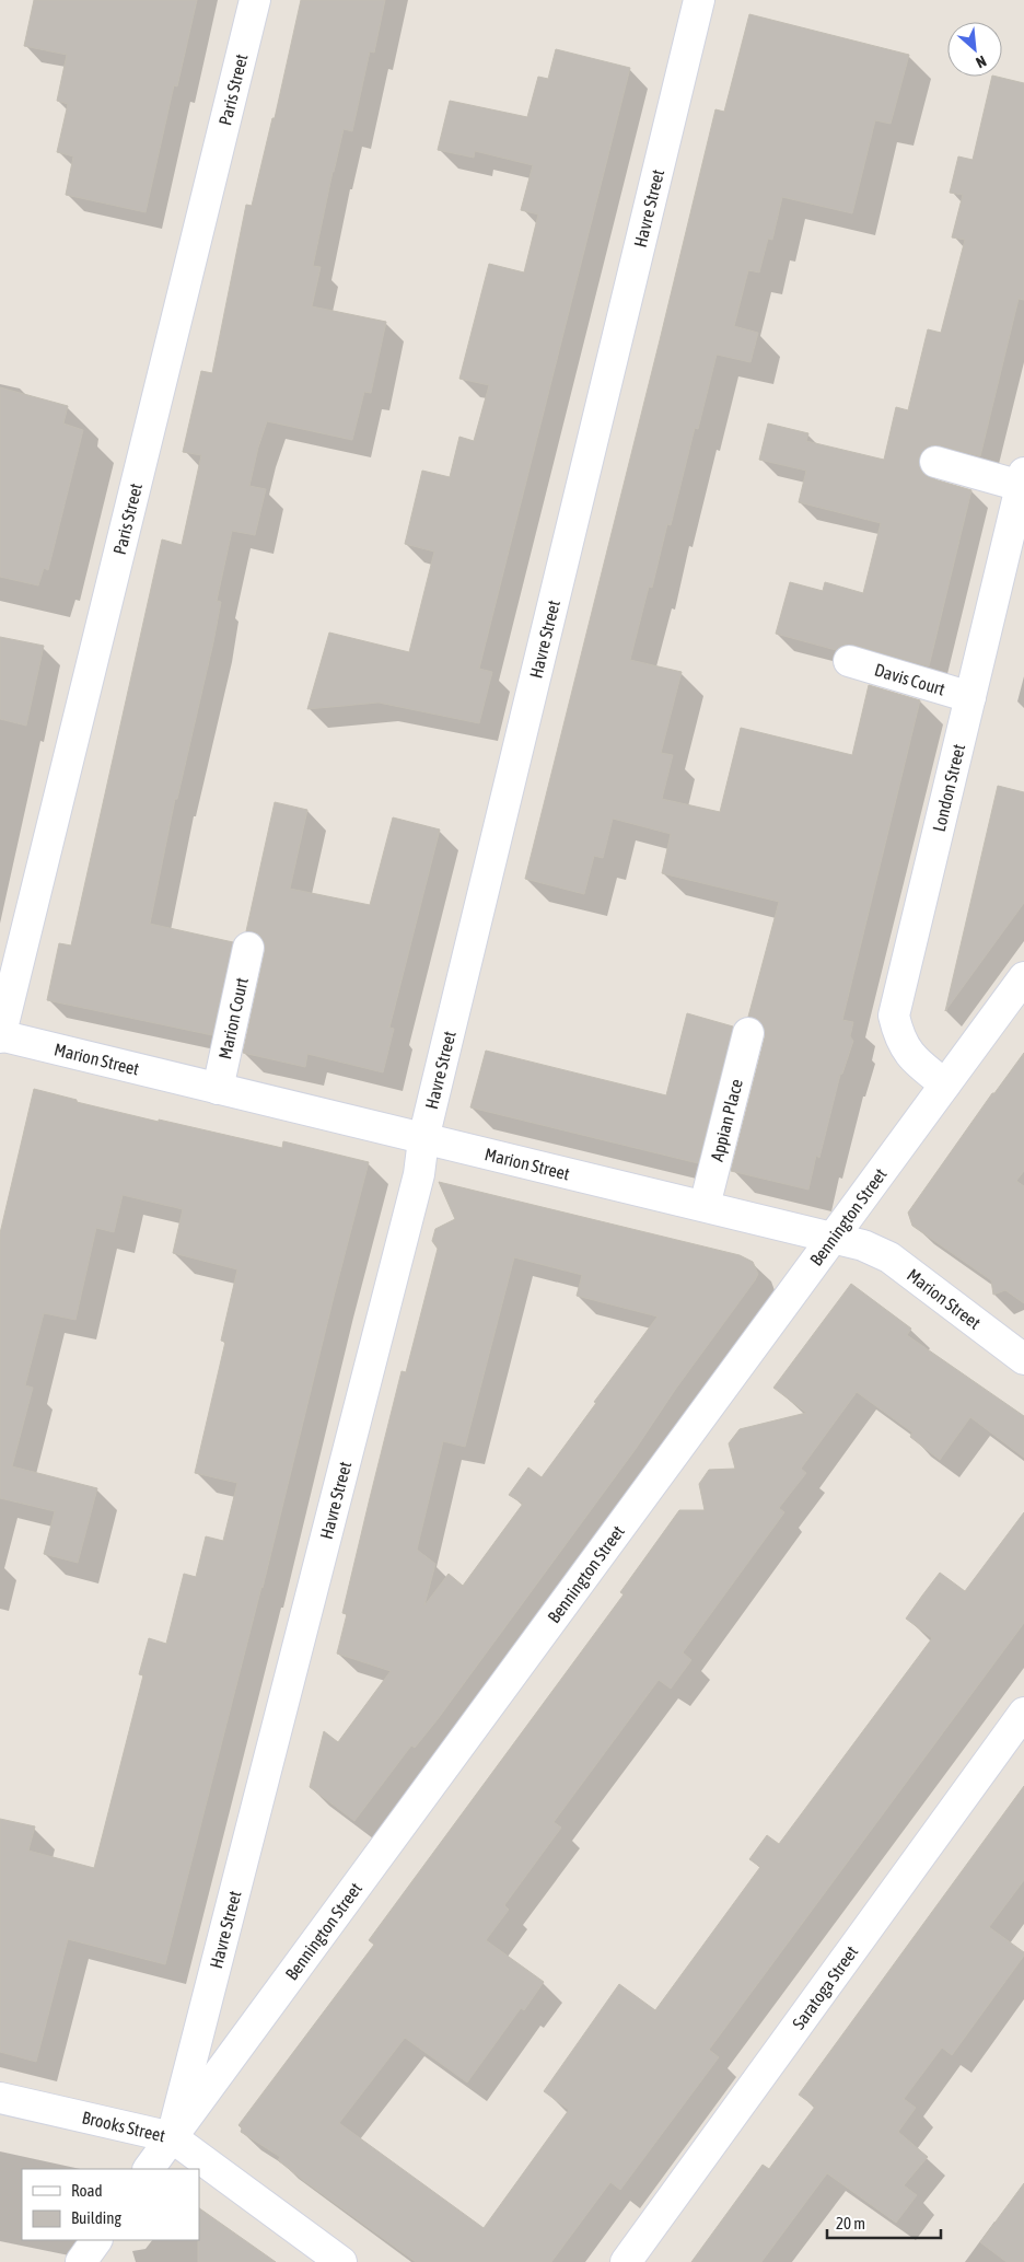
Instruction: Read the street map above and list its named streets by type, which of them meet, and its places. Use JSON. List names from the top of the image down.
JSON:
{
  "streets": {
    "street": [
      "Paris Street",
      "Havre Street",
      "Davis Court",
      "London Street",
      "Marion Court",
      "Marion Street",
      "Appian Place",
      "Bennington Street",
      "Saratoga Street",
      "Brooks Street"
    ]
  },
  "crossings": [
    ["Paris Street", "Marion Street"],
    ["Havre Street", "Marion Street"],
    ["Havre Street", "Bennington Street"],
    ["Havre Street", "Brooks Street"],
    ["Davis Court", "London Street"],
    ["London Street", "Bennington Street"],
    ["Marion Court", "Marion Street"],
    ["Marion Street", "Appian Place"],
    ["Marion Street", "Bennington Street"],
    ["Bennington Street", "Brooks Street"]
  ],
  "legend": ["Road", "Building"],
  "scale_bar": "20 m",
  "north": "bottom right"
}
